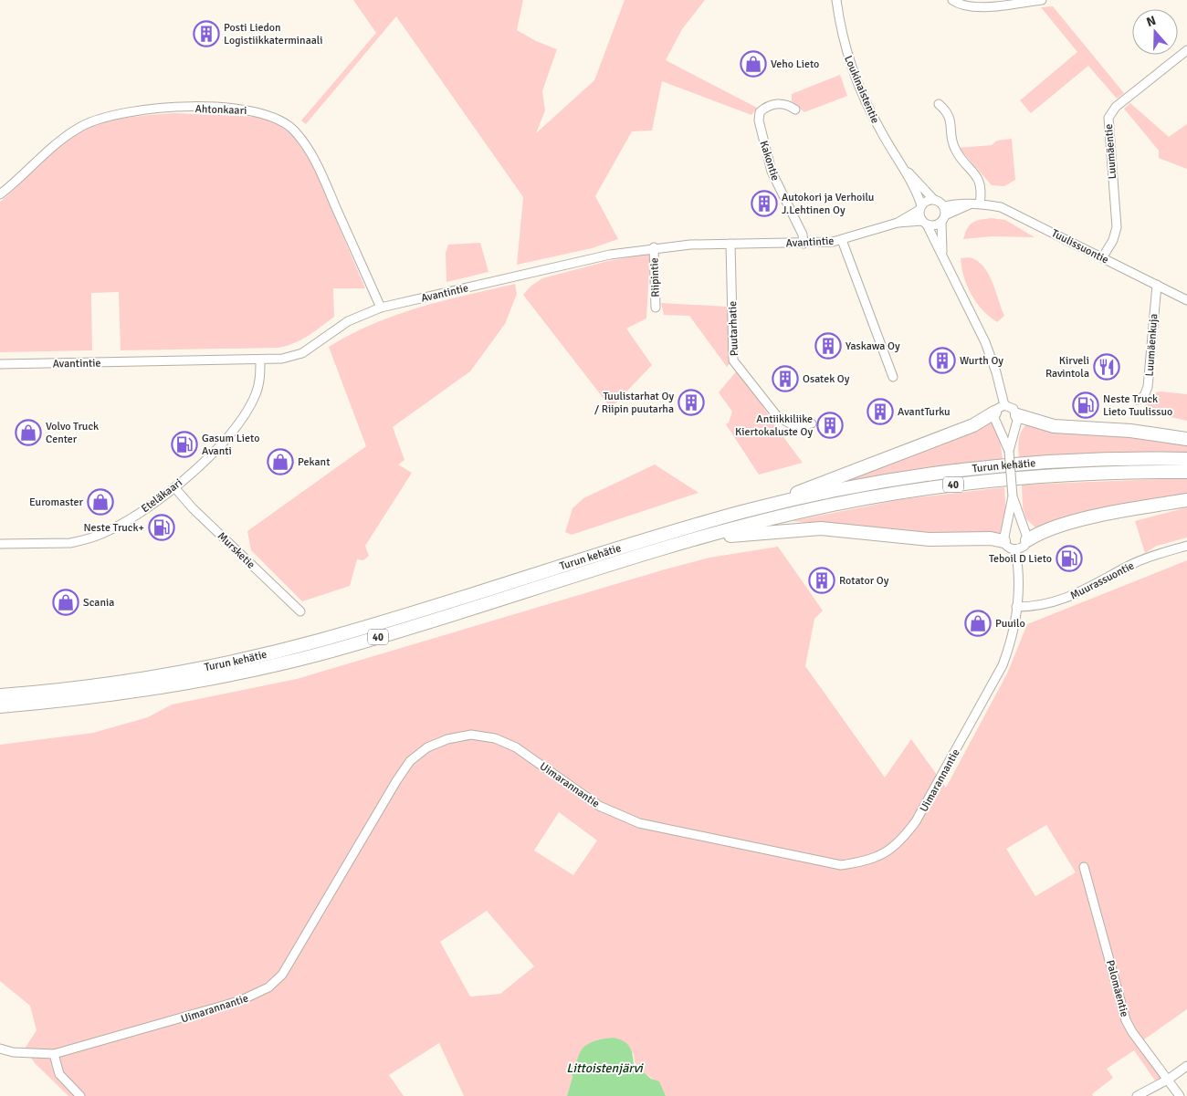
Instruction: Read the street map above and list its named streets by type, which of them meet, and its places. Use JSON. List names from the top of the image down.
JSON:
{
  "streets": {
    "highway": ["Turun kehätie", "40"],
    "street": [
      "Loukinaistentie",
      "Ahtonkaari",
      "Luumäentie",
      "Kakontie",
      "Avantintie",
      "Tuulissuontie",
      "Riipintie",
      "Puutarhatie",
      "Luumäenkuja",
      "Eteläkaari",
      "Mursketie",
      "Muurassuontie",
      "Uimarannantie",
      "Palomäentie"
    ]
  },
  "crossings": [
    ["Loukinaistentie", "Avantintie"],
    ["Loukinaistentie", "Tuulissuontie"],
    ["Ahtonkaari", "Avantintie"],
    ["Luumäentie", "Tuulissuontie"],
    ["Kakontie", "Avantintie"],
    ["Avantintie", "Tuulissuontie"],
    ["Avantintie", "Riipintie"],
    ["Avantintie", "Puutarhatie"],
    ["Avantintie", "Eteläkaari"],
    ["Tuulissuontie", "Luumäenkuja"],
    ["Eteläkaari", "Mursketie"],
    ["Muurassuontie", "Uimarannantie"]
  ],
  "water": ["Littoistenjärvi"],
  "places": {
    "building": [
      "Posti Liedon Logistiikkaterminaali",
      "Autokori ja Verhoilu J.Lehtinen Oy",
      "Yaskawa Oy",
      "Wurth Oy",
      "Osatek Oy",
      "Tuulistarhat Oy / Riipin puutarha",
      "AvantTurku",
      "Antiikkiliike Kiertokaluste Oy",
      "Rotator Oy"
    ],
    "shop": [
      "Veho Lieto",
      "Volvo Truck Center",
      "Pekant",
      "Euromaster",
      "Scania",
      "Puuilo"
    ],
    "restaurant": ["Kirveli Ravintola"],
    "fuel station": [
      "Neste Truck Lieto Tuulissuo",
      "Gasum Lieto Avanti",
      "Neste Truck+",
      "Teboil D Lieto"
    ]
  },
  "north": "top"
}
